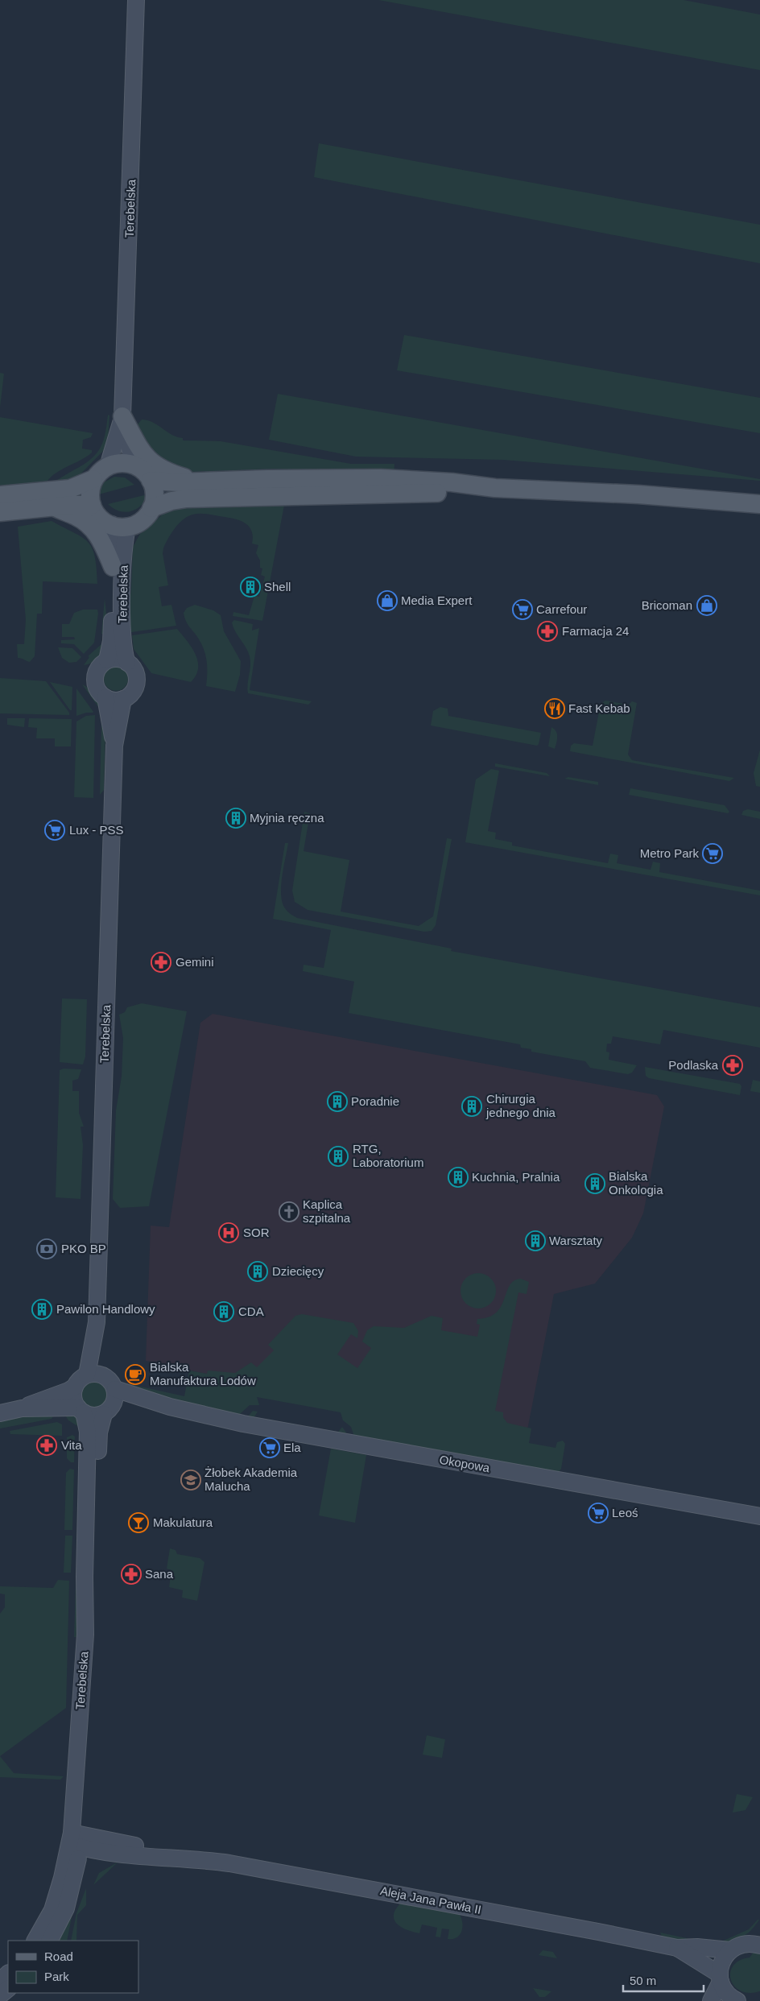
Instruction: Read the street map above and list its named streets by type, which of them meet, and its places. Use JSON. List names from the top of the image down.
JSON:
{
  "streets": {
    "street": ["Terebelska", "Okopowa", "Aleja Jana Pawła II"]
  },
  "crossings": [
    ["Terebelska", "Okopowa"],
    ["Terebelska", "Aleja Jana Pawła II"]
  ],
  "places": {
    "building": [
      "Shell",
      "Myjnia ręczna",
      "Poradnie",
      "Chirurgia jednego dnia",
      "RTG, Laboratorium",
      "Kuchnia, Pralnia",
      "Bialska Onkologia",
      "Warsztaty",
      "Dziecięcy",
      "Pawilon Handlowy",
      "CDA"
    ],
    "shop": ["Media Expert", "Bricoman"],
    "supermarket": [
      "Carrefour",
      "Lux - PSS",
      "Metro Park",
      "Ela",
      "Leoś"
    ],
    "pharmacy": [
      "Farmacja 24",
      "Gemini",
      "Podlaska",
      "Vita",
      "Sana"
    ],
    "restaurant": ["Fast Kebab"],
    "church": ["Kaplica szpitalna"],
    "hospital": ["SOR"],
    "bank": ["PKO BP"],
    "cafe": ["Bialska Manufaktura Lodów"],
    "school or university": ["Żłobek Akademia Malucha"],
    "bar": ["Makulatura"]
  },
  "legend": ["Road", "Park"],
  "scale_bar": "50 m"
}
